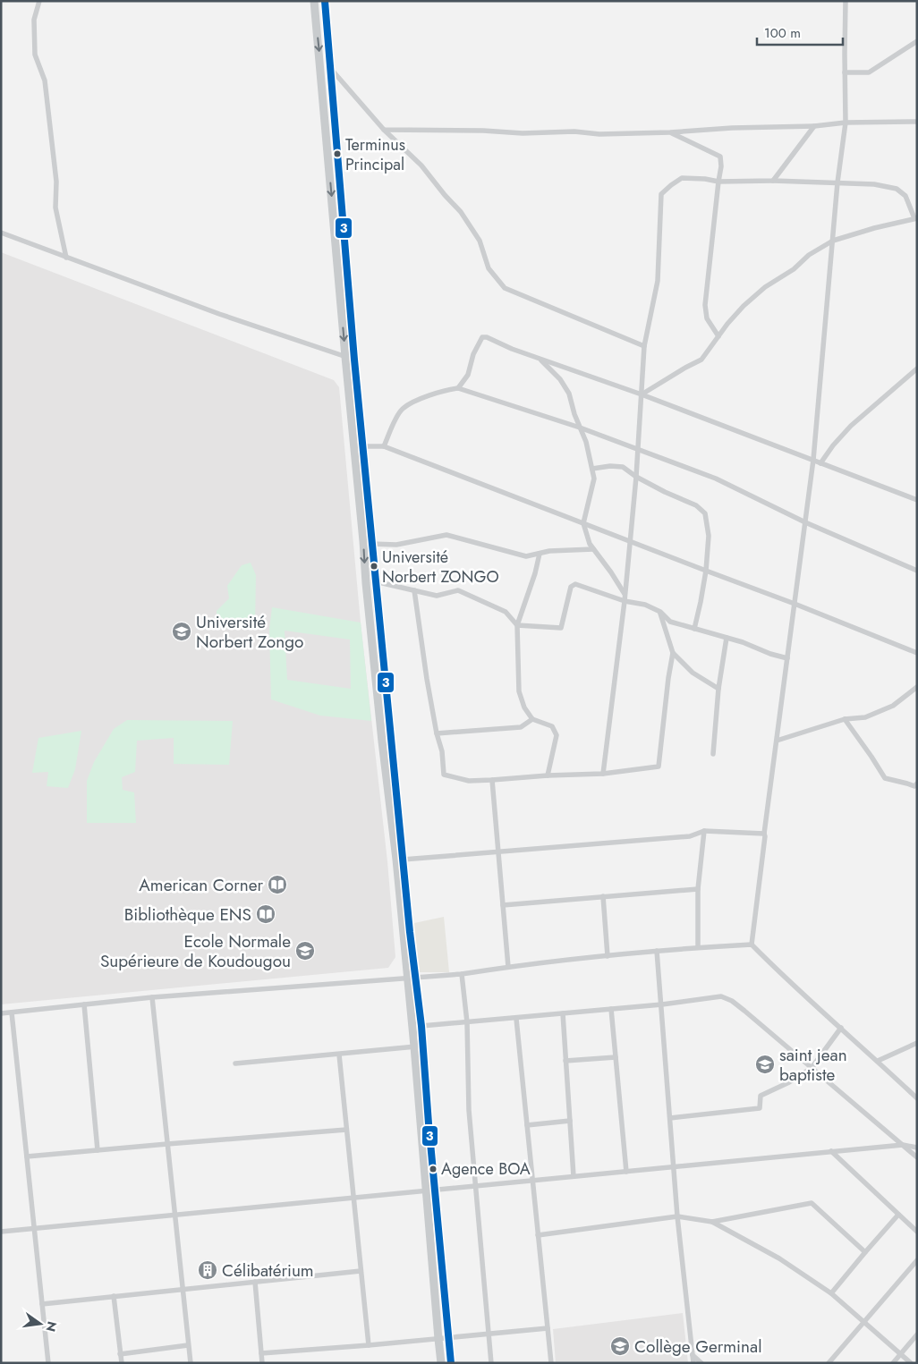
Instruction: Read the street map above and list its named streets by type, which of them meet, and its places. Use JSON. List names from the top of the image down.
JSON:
{
  "places": {
    "other": ["Terminus Principal", "Université Norbert ZONGO", "Agence BOA"],
    "school or university": [
      "Université Norbert Zongo",
      "Ecole Normale Supérieure de Koudougou",
      "saint jean baptiste",
      "Collège Germinal"
    ],
    "library": ["American Corner", "Bibliothèque ENS"],
    "building": ["Célibatérium"]
  },
  "lines": ["transit line 3"],
  "scale_bar": "100 m",
  "north": "right"
}
